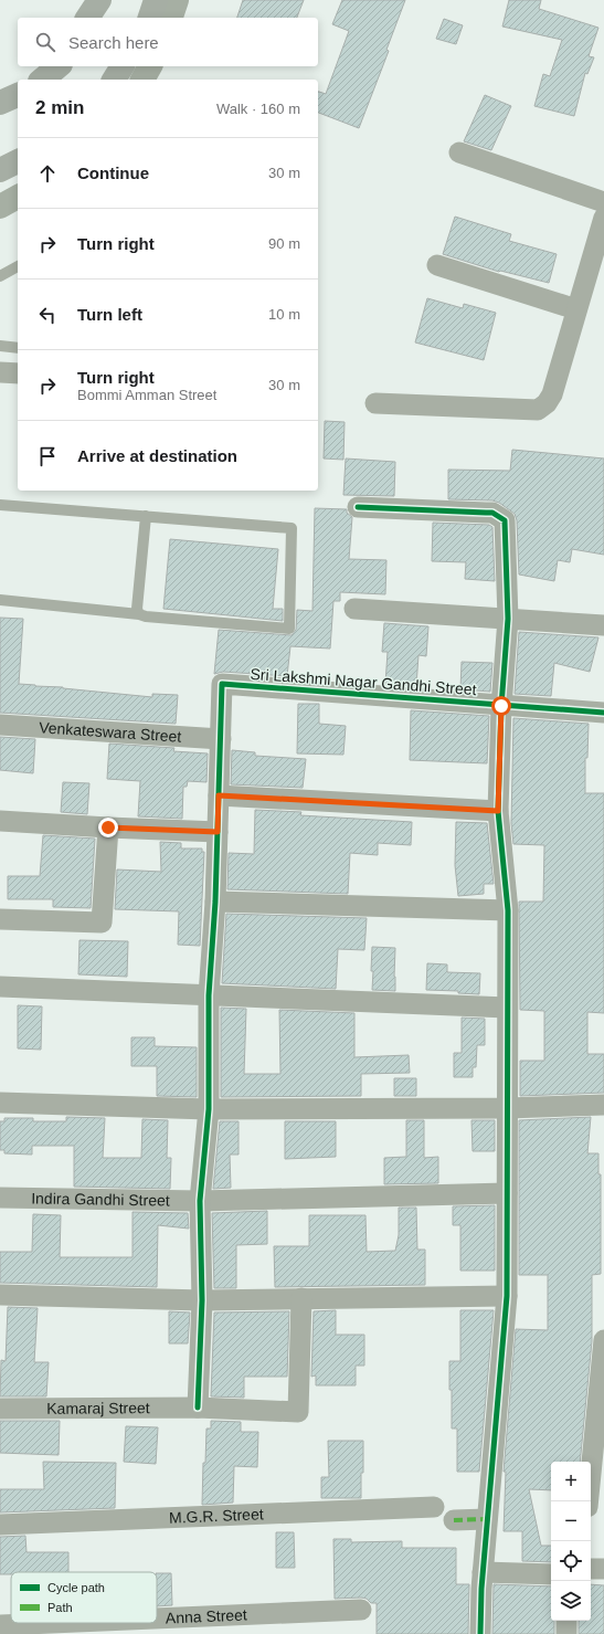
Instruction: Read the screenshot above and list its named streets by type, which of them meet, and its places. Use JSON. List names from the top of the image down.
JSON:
{
  "streets": {
    "street": [
      "Sri Lakshmi Nagar Gandhi Street",
      "Venkateswara Street",
      "Indira Gandhi Street",
      "Kamaraj Street",
      "M.G.R. Street",
      "Anna Street"
    ]
  },
  "crossings": [
    ["Sri Lakshmi Nagar Gandhi Street", "Venkateswara Street"]
  ],
  "legend": ["Cycle path", "Path"],
  "page": {
    "search": "Search here",
    "heading": ["2 min", "Walk · 160 m"],
    "list": [
      ["Continue", "30 m"],
      ["Turn right", "90 m"],
      ["Turn left", "10 m"],
      ["Turn right", "Bommi Amman Street", "30 m"],
      "Arrive at destination"
    ],
    "map_buttons": ["+", "−"]
  }
}
